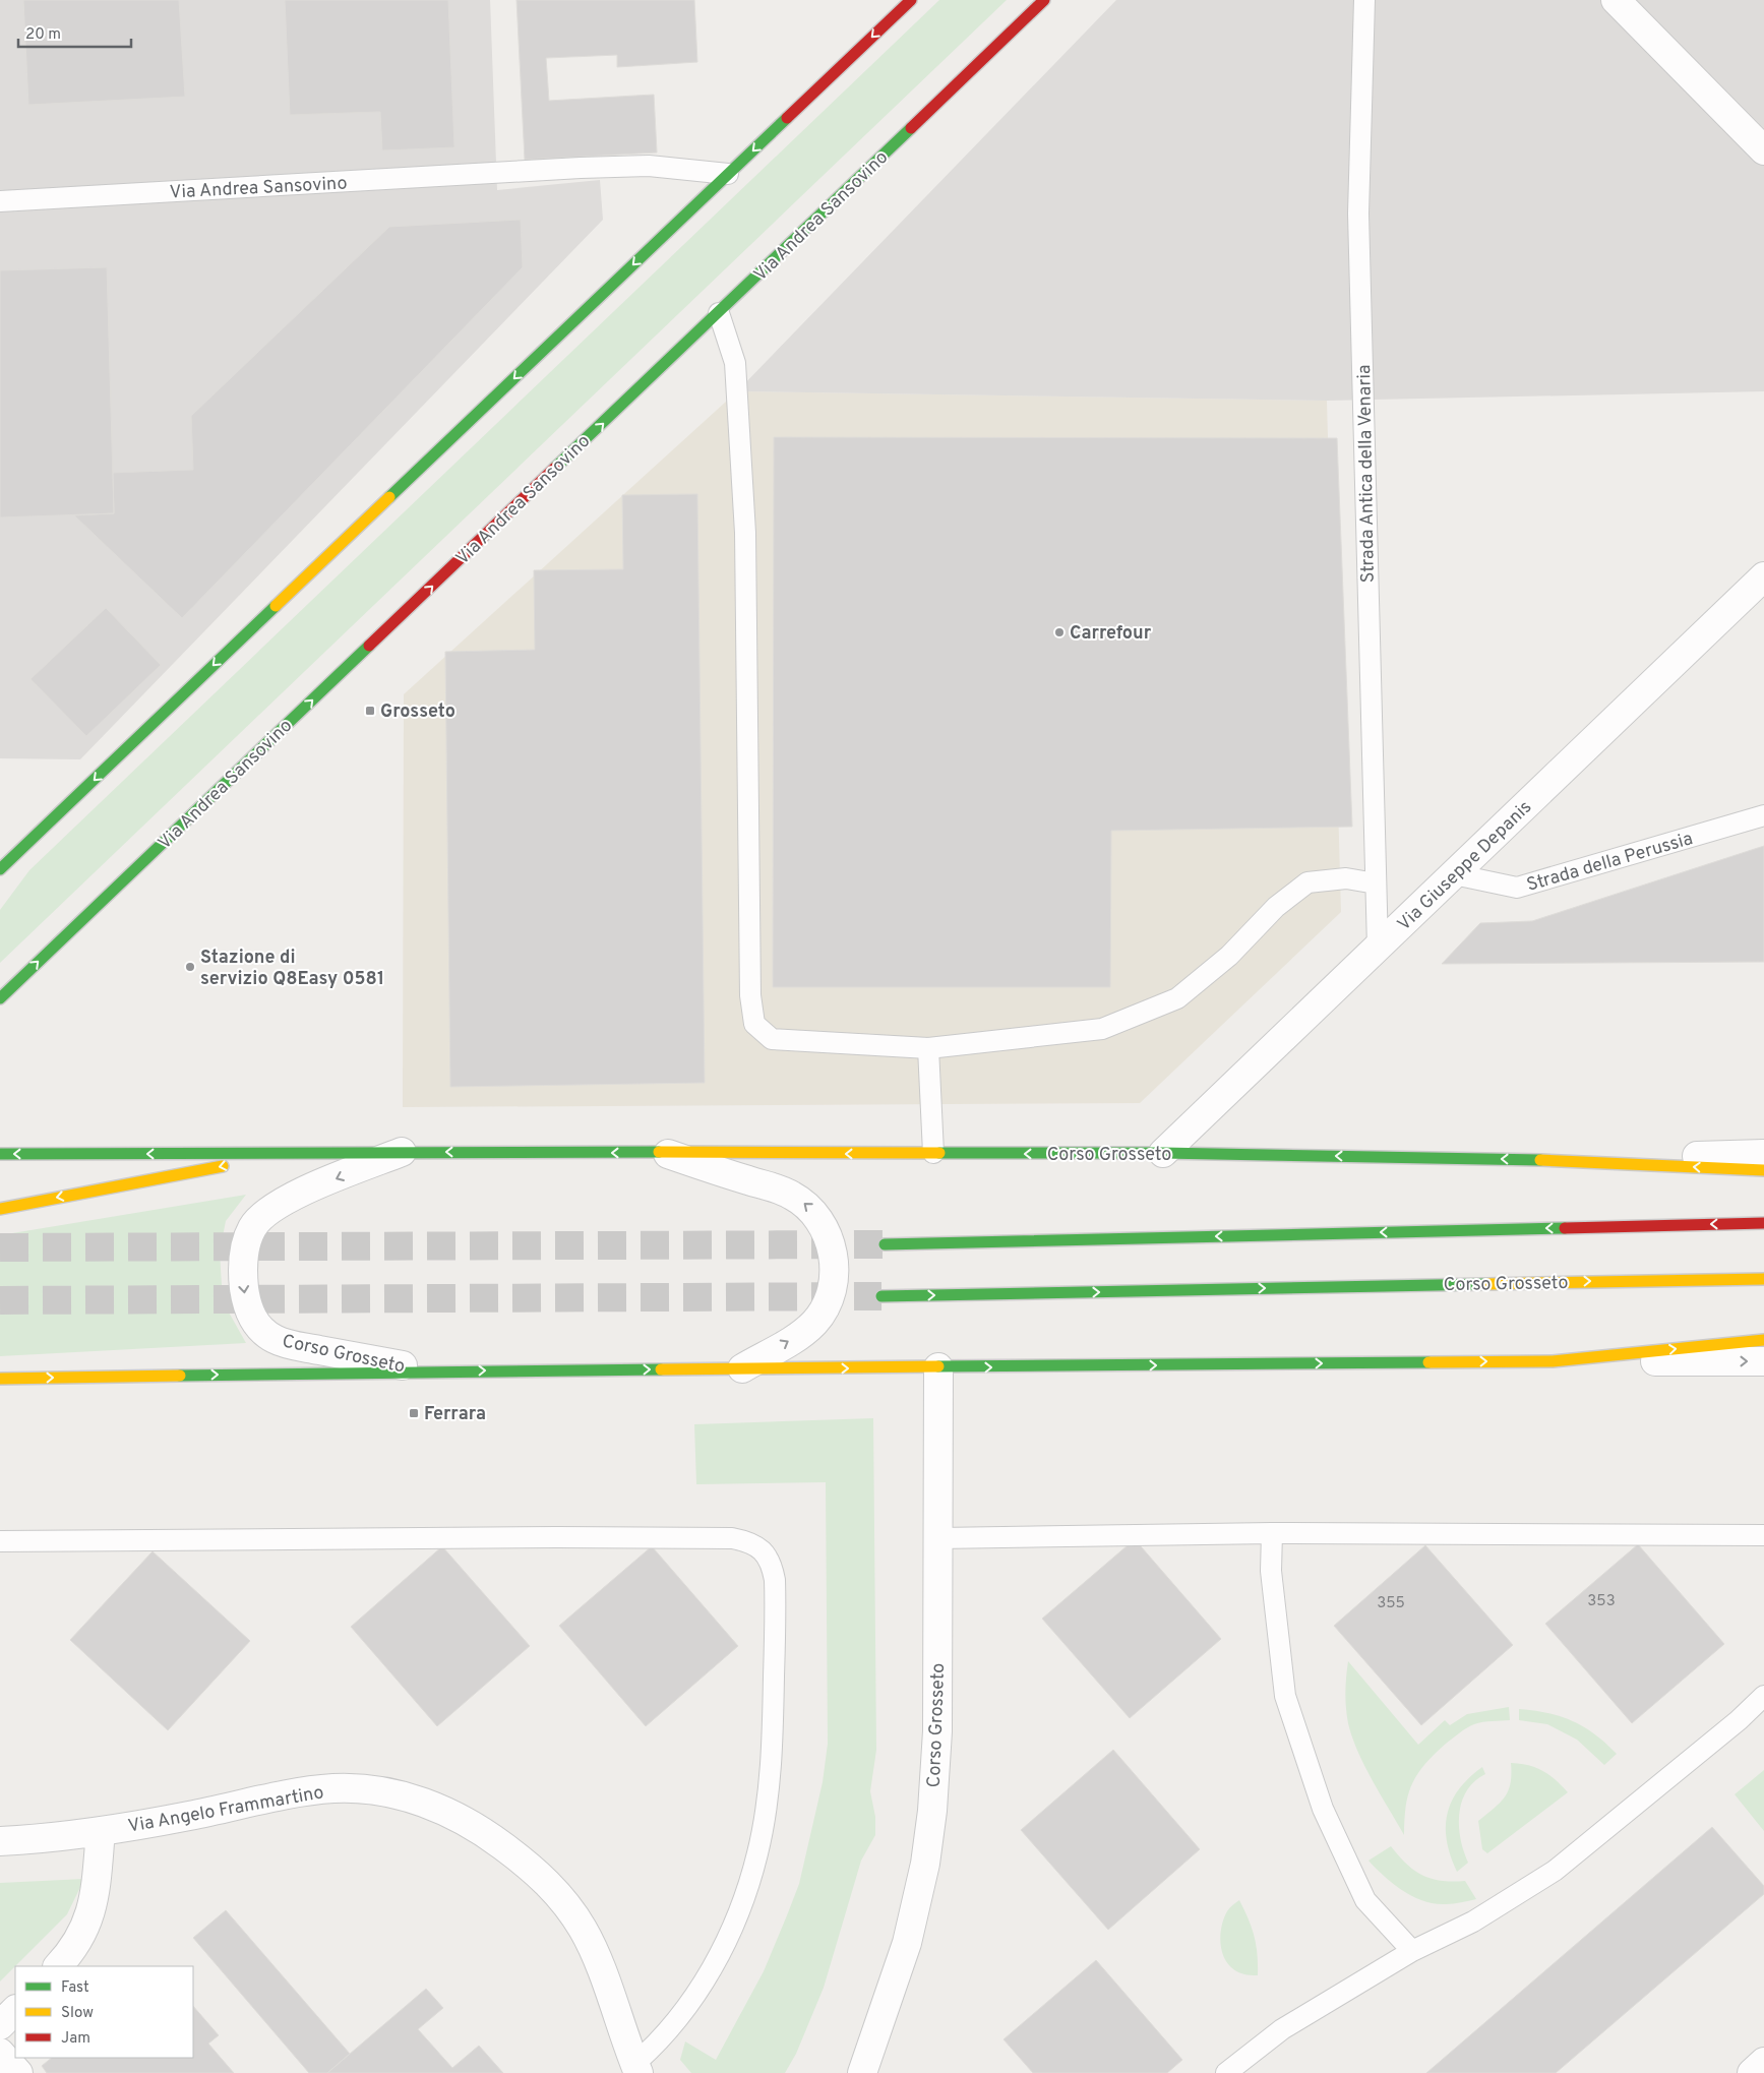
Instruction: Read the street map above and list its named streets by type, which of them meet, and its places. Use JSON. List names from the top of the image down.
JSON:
{
  "streets": {
    "main road": ["Via Andrea Sansovino", "Corso Grosseto"],
    "street": ["Via Giuseppe Depanis", "Via Angelo Frammartino"],
    "lane": ["Strada Antica della Venaria", "Strada della Perussia"]
  },
  "crossings": [
    ["Strada Antica della Venaria", "Via Giuseppe Depanis"],
    ["Strada della Perussia", "Via Giuseppe Depanis"],
    ["Via Giuseppe Depanis", "Corso Grosseto"]
  ],
  "one_way": ["Via Andrea Sansovino"],
  "places": {
    "other": ["Carrefour", "Stazione di servizio Q8Easy 0581"],
    "transit": ["Grosseto", "Ferrara"]
  },
  "house_numbers": ["353", "355"],
  "legend": ["Fast", "Slow", "Jam"],
  "scale_bar": "20 m"
}
